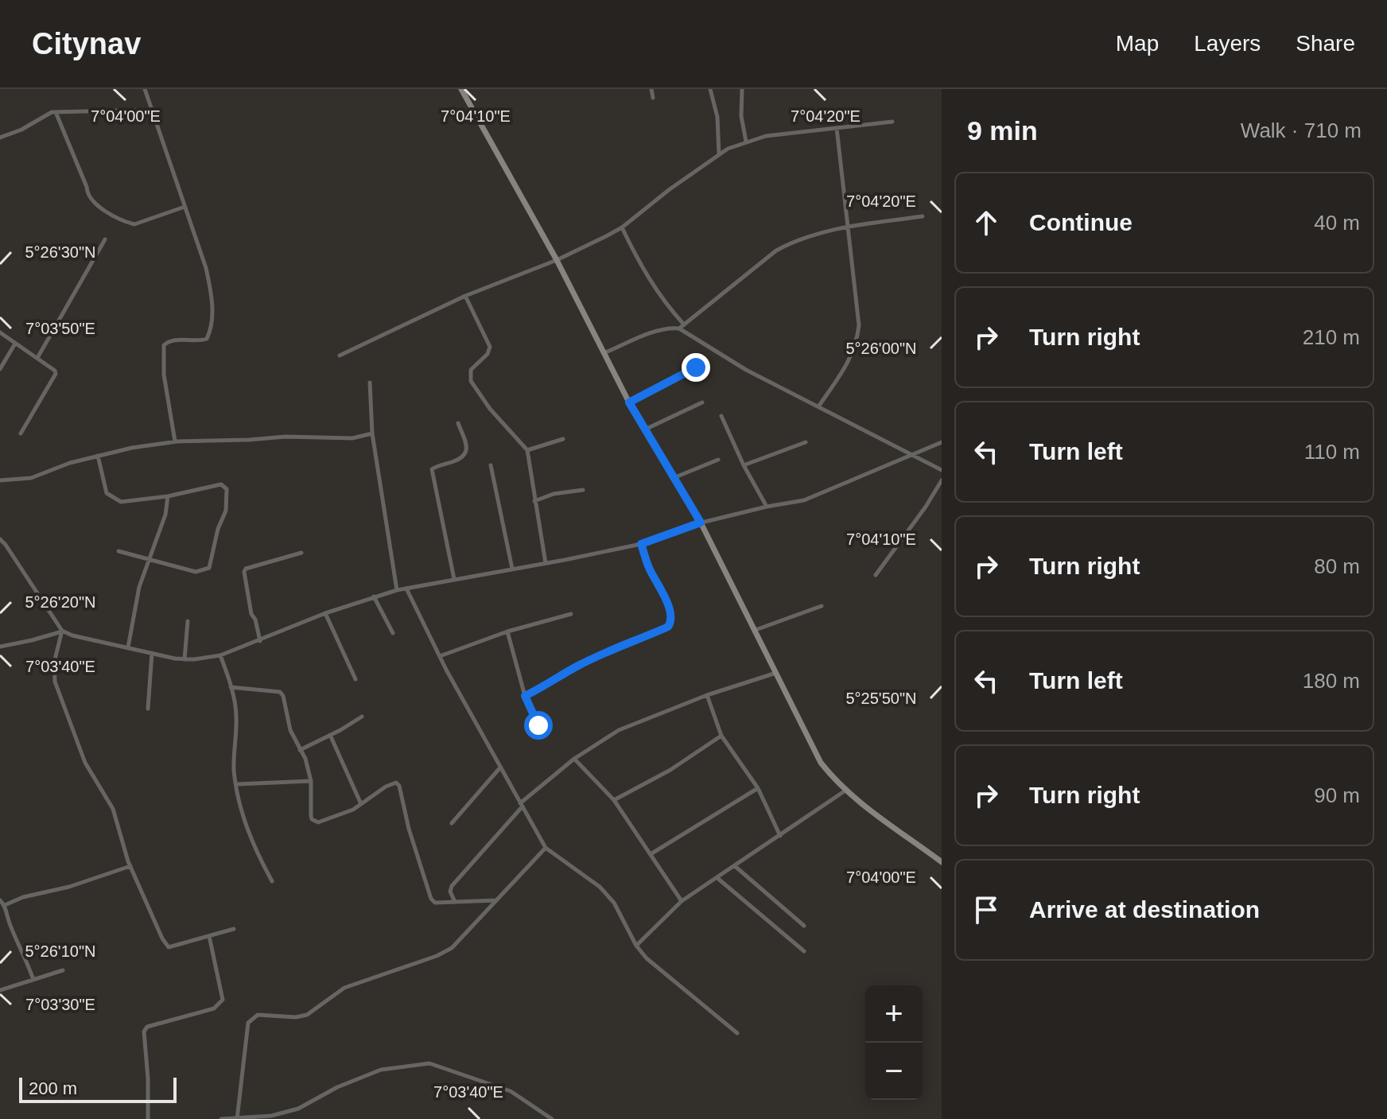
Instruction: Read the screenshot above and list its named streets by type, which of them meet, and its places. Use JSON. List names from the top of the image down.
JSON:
{
  "scale_bar": "200 m",
  "page": {
    "header": "Citynav",
    "nav": ["Map", "Layers", "Share"],
    "heading": ["9 min", "Walk · 710 m"],
    "list": [
      ["Continue", "40 m"],
      ["Turn right", "210 m"],
      ["Turn left", "110 m"],
      ["Turn right", "80 m"],
      ["Turn left", "180 m"],
      ["Turn right", "90 m"],
      "Arrive at destination"
    ],
    "map_buttons": ["+", "−"],
    "scale": "200 m"
  },
  "coordinates": [
    "7°04'00\"E",
    "7°04'10\"E",
    "7°04'20\"E",
    "5°26'30\"N",
    "7°03'50\"E",
    "5°26'00\"N",
    "5°26'20\"N",
    "7°03'40\"E",
    "5°25'50\"N",
    "5°26'10\"N",
    "7°03'30\"E"
  ]
}
